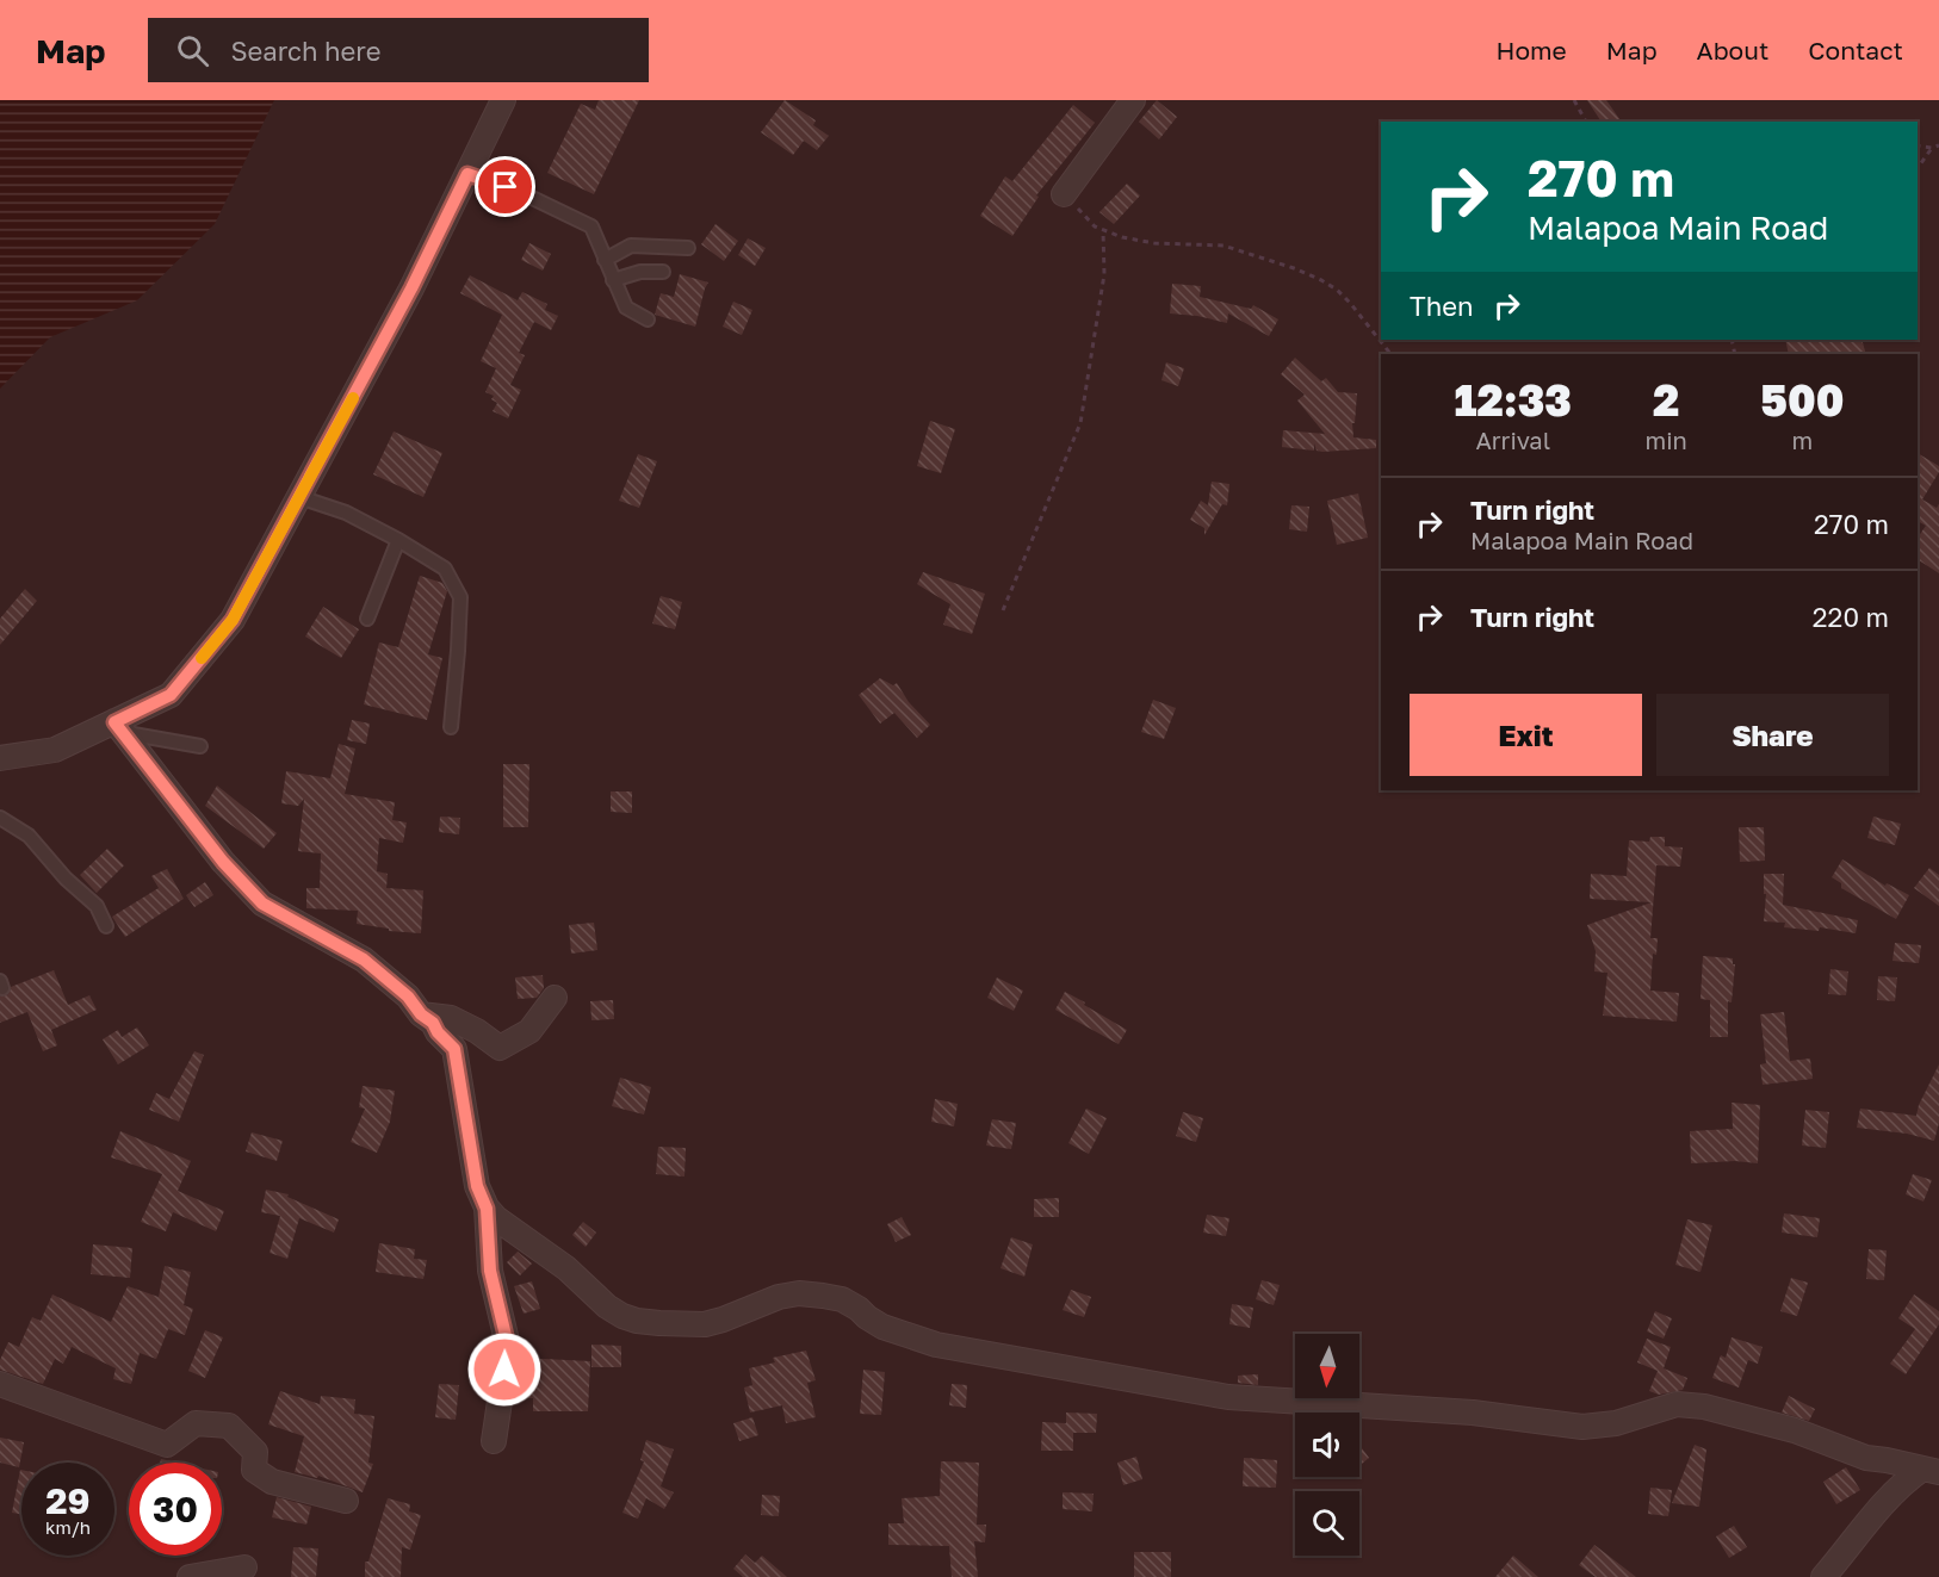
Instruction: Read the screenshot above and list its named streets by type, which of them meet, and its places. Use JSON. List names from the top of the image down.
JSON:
{
  "north": "bottom",
  "page": {
    "header": "Map",
    "search": "Search here",
    "nav": [
      "Home",
      "Map",
      "About",
      "Contact"
    ],
    "turn": ["270 m", "Malapoa Main Road"],
    "then": "Then",
    "eta": [
      "12:33",
      "Arrival",
      "2",
      "min",
      "500",
      "m"
    ],
    "list": [
      {
        "name": "Turn right",
        "note": "Malapoa Main Road",
        "value": "270 m"
      },
      {
        "name": "Turn right",
        "value": "220 m"
      }
    ],
    "buttons": ["Exit", "Share"],
    "speed": "29 km/h",
    "limit": "30"
  }
}
